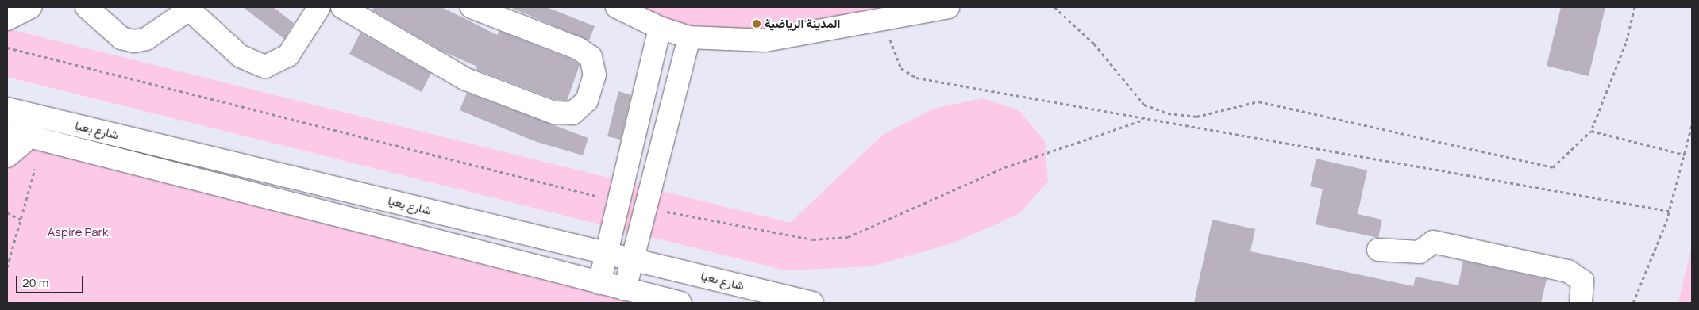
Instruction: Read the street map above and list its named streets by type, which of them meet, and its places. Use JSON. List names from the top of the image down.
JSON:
{
  "streets": {
    "street": ["شارع بعيا"]
  },
  "parks": ["Aspire Park"],
  "places": ["المدينة الرياضية"],
  "scale_bar": "20 m"
}
